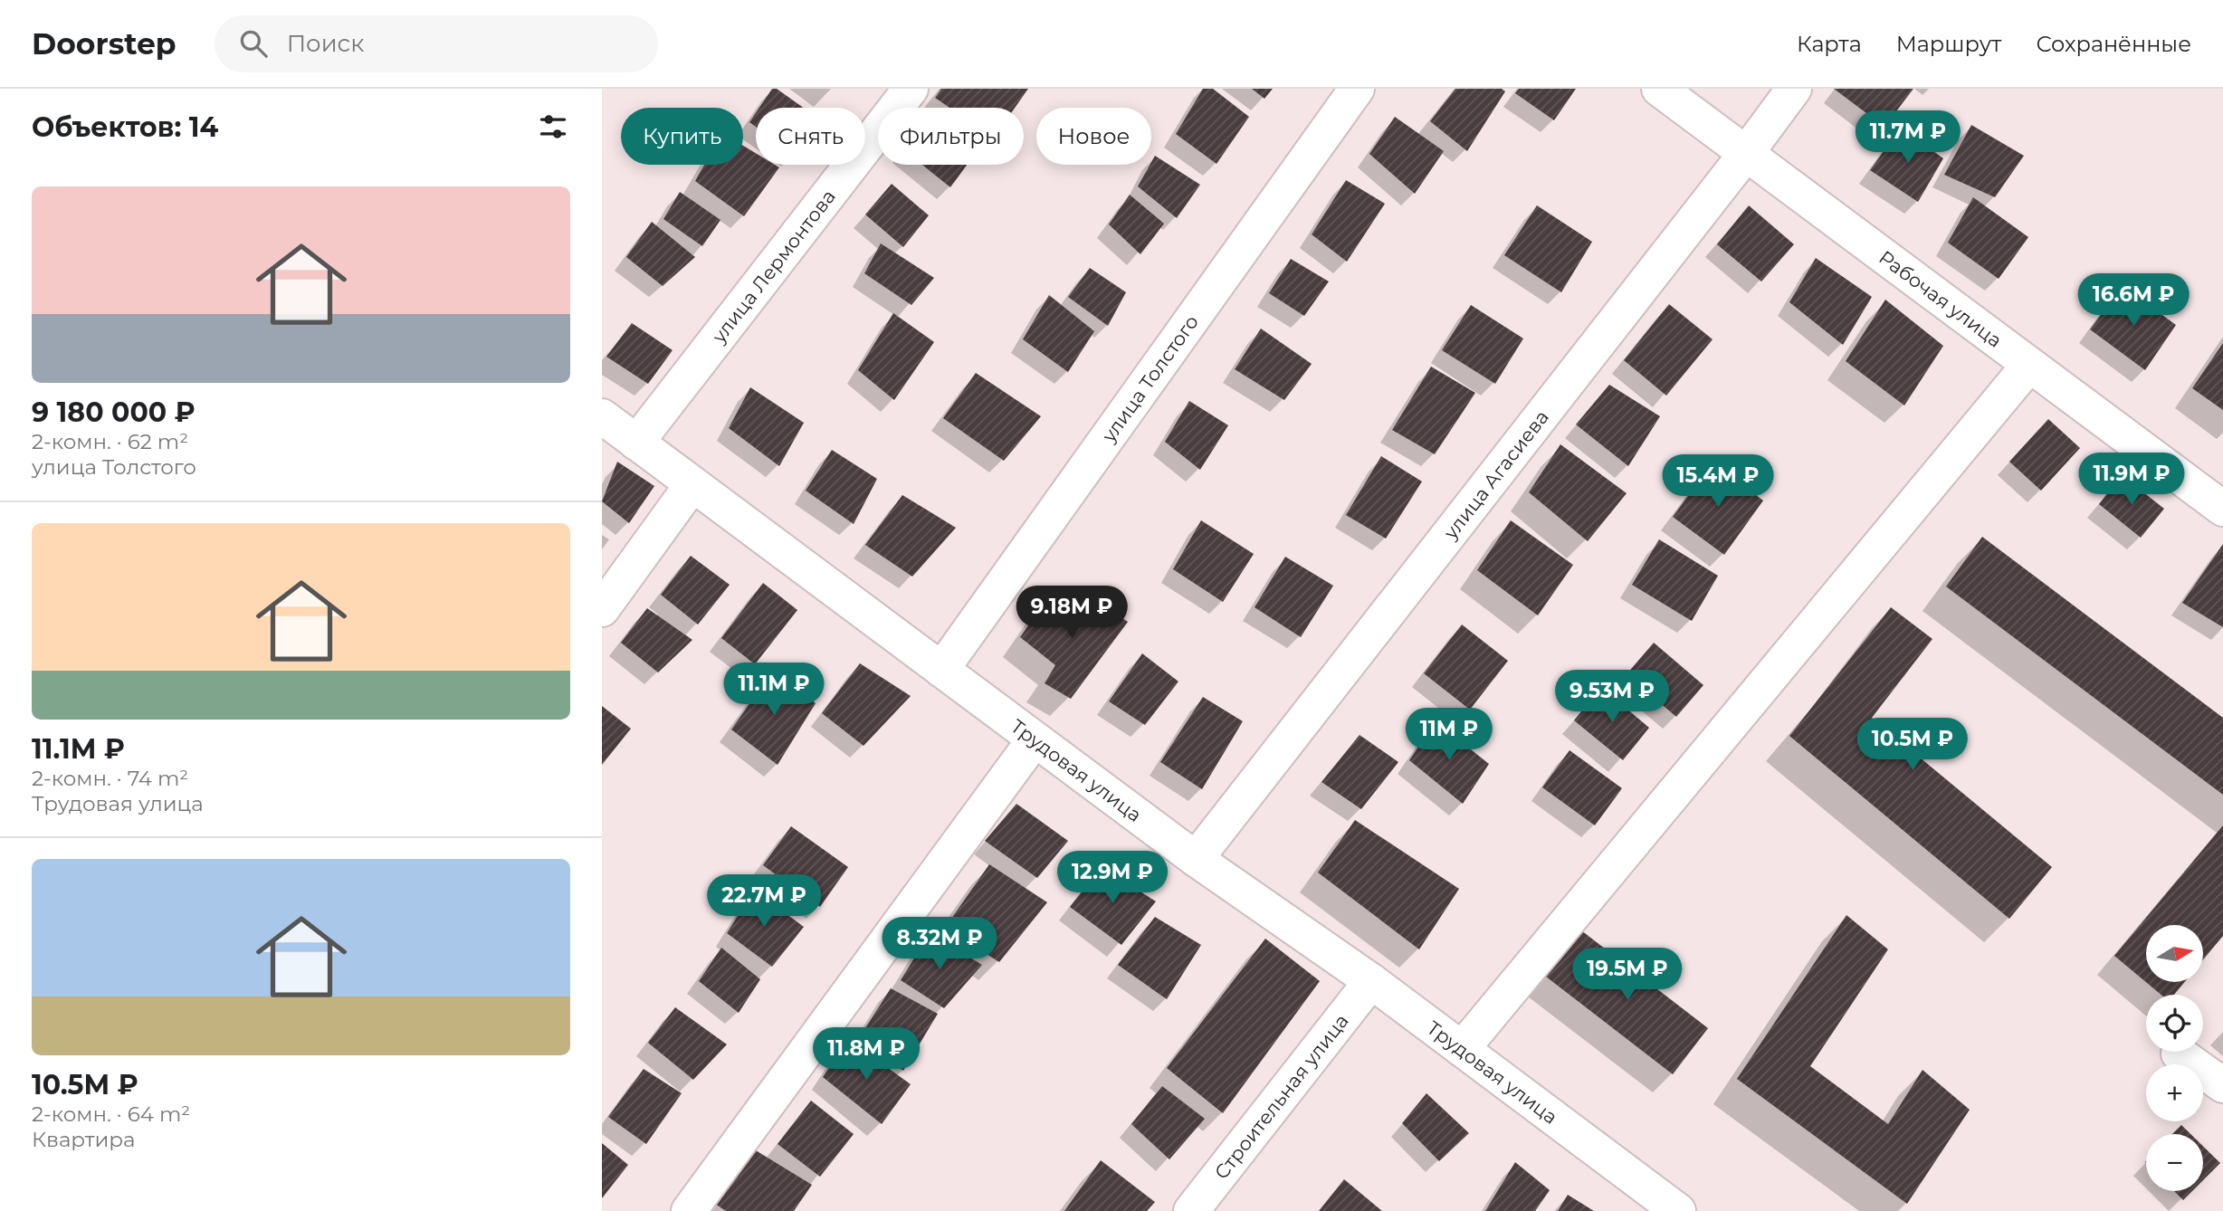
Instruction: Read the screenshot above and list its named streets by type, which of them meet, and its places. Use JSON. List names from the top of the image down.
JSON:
{
  "streets": {
    "street": [
      "улица Лермонтова",
      "Рабочая улица",
      "улица Толстого",
      "улица Агасиева",
      "Трудовая улица",
      "Строительная улица"
    ]
  },
  "crossings": [
    ["улица Лермонтова", "Трудовая улица"],
    ["Рабочая улица", "улица Агасиева"],
    ["улица Толстого", "Трудовая улица"],
    ["улица Агасиева", "Трудовая улица"],
    ["Трудовая улица", "Строительная улица"]
  ],
  "north": "right",
  "page": {
    "header": "Doorstep",
    "search": "Поиск",
    "nav": ["Карта", "Маршрут", "Сохранённые"],
    "heading": "Объектов: 14",
    "chip": [
      "Купить",
      "Снять",
      "Фильтры",
      "Новое"
    ],
    "price": [
      "11.7M ₽",
      "16.6M ₽",
      "11.9M ₽",
      "15.4M ₽",
      "9.18M ₽",
      "11.1M ₽",
      "9.53M ₽",
      "11M ₽",
      "10.5M ₽",
      "12.9M ₽",
      "22.7M ₽",
      "8.32M ₽",
      "19.5M ₽",
      "11.8M ₽"
    ],
    "list": [
      {
        "name": "9 180 000 ₽",
        "note": "2-комн. · 62 m² · улица Толстого"
      },
      {
        "name": "11.1M ₽",
        "note": "2-комн. · 74 m² · Трудовая улица"
      },
      {
        "name": "10.5M ₽",
        "note": "2-комн. · 64 m² · Квартира"
      }
    ],
    "map_buttons": ["+", "−"]
  }
}
